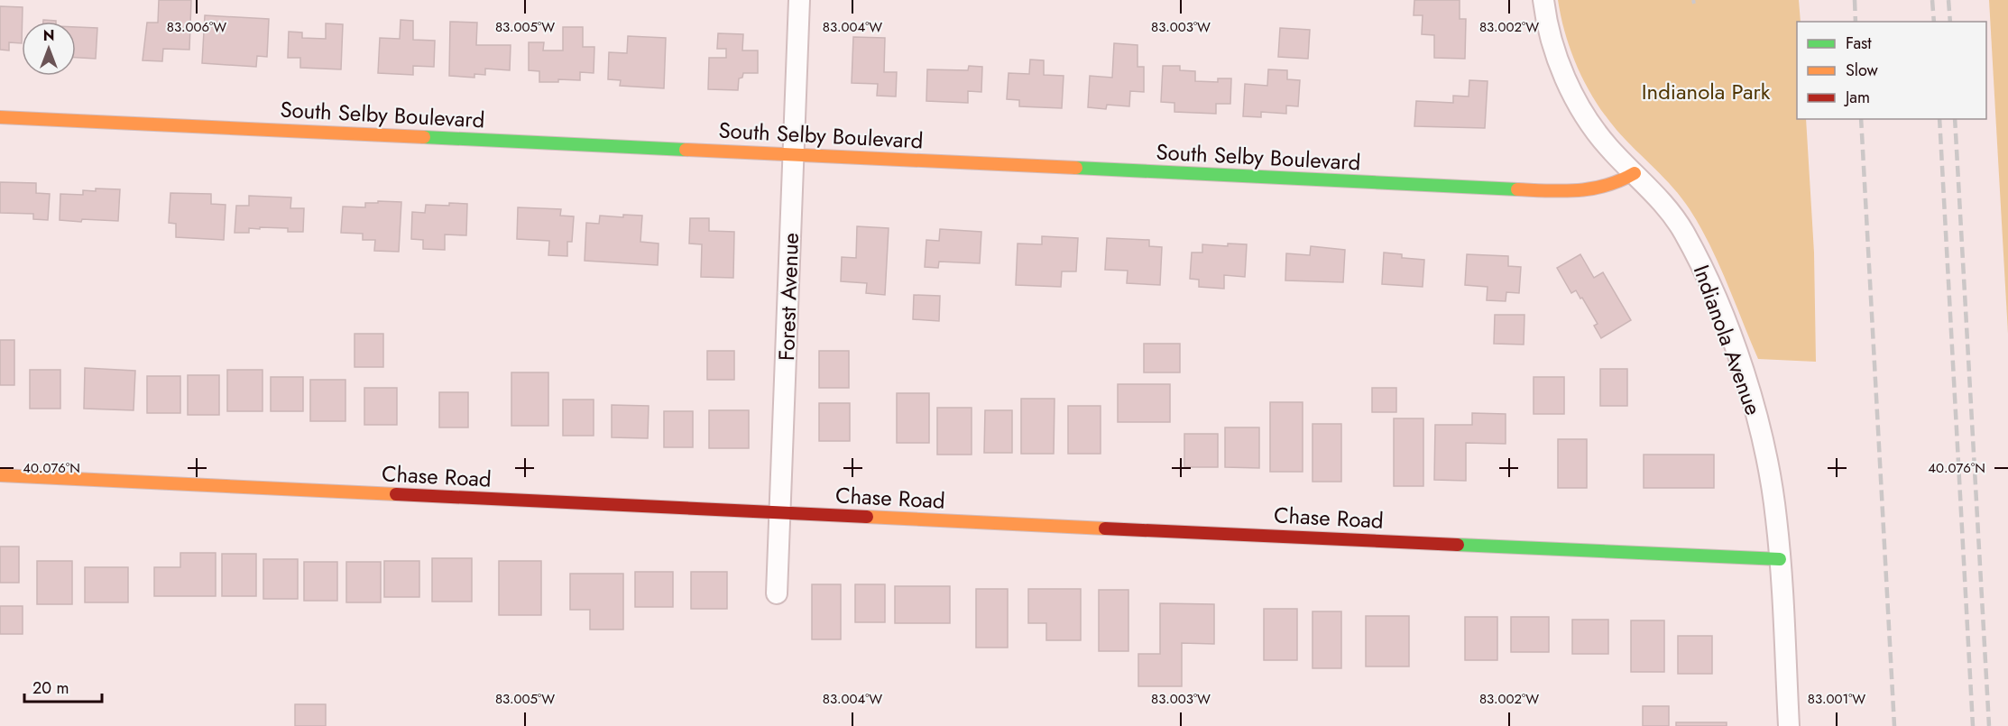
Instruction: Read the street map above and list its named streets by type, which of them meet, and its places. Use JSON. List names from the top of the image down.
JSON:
{
  "streets": {
    "street": [
      "South Selby Boulevard",
      "Forest Avenue",
      "Indianola Avenue",
      "Chase Road"
    ]
  },
  "crossings": [
    ["South Selby Boulevard", "Forest Avenue"],
    ["South Selby Boulevard", "Indianola Avenue"],
    ["Forest Avenue", "Chase Road"],
    ["Indianola Avenue", "Chase Road"]
  ],
  "parks": ["Indianola Park"],
  "legend": ["Fast", "Slow", "Jam"],
  "scale_bar": "20 m",
  "north": "top",
  "coordinates": [
    "83.006°W",
    "83.005°W",
    "83.004°W",
    "83.003°W",
    "83.002°W",
    "40.076°N",
    "83.001°W"
  ]
}
